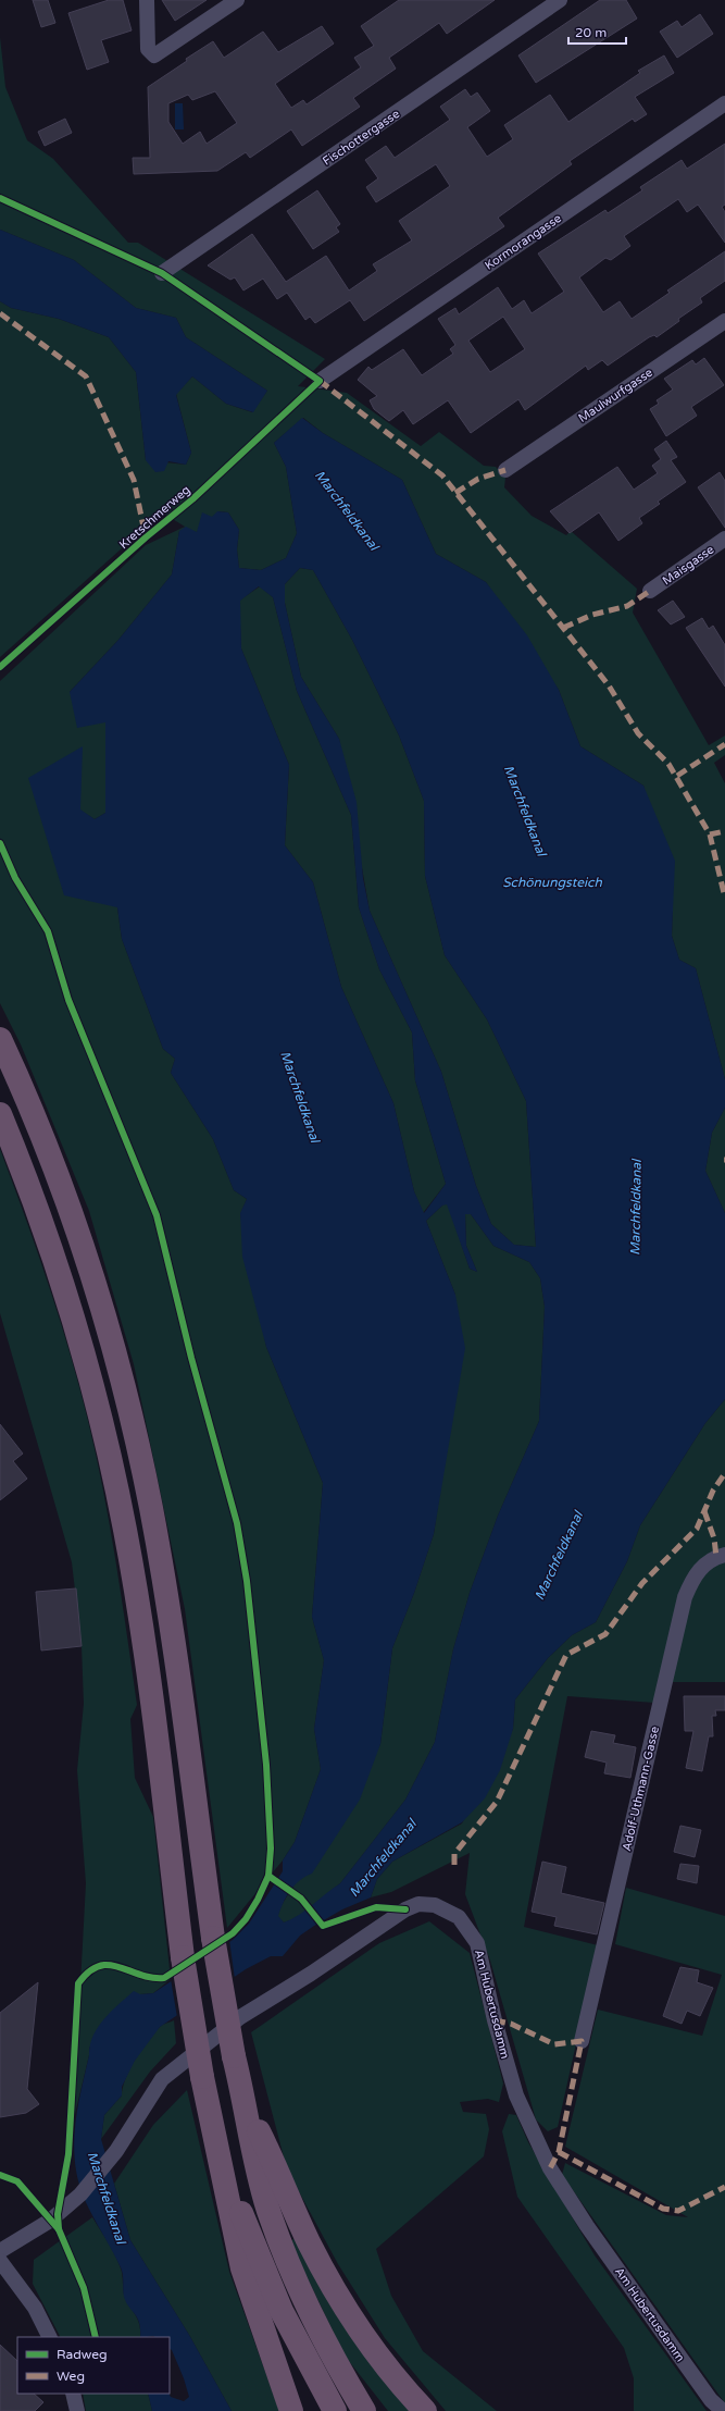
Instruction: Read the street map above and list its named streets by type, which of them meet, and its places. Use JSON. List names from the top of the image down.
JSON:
{
  "streets": {
    "street": [
      "Fischottergasse",
      "Kormorangasse",
      "Maulwurfgasse",
      "Maisgasse",
      "Adolf-Uthmann-Gasse",
      "Am Hubertusdamm"
    ],
    "cycle path": ["Kretschmerweg"]
  },
  "water": ["Marchfeldkanal", "Schönungsteich"],
  "legend": ["Radweg", "Weg"],
  "scale_bar": "20 m"
}
